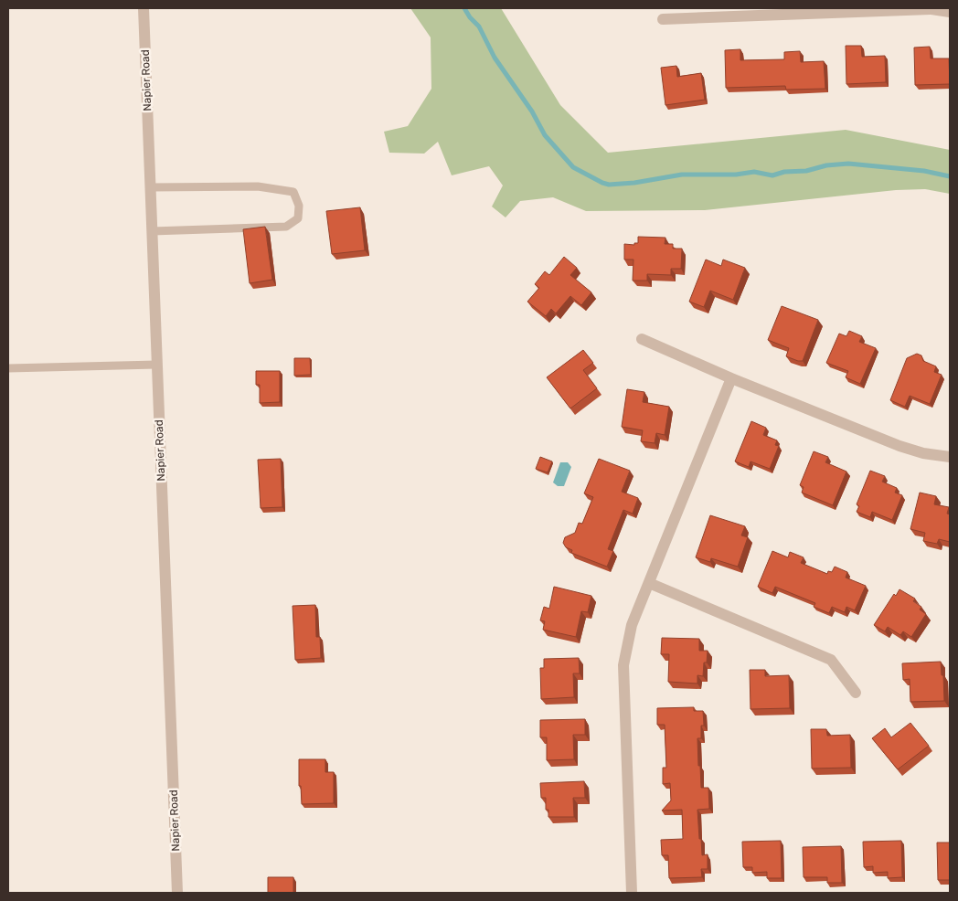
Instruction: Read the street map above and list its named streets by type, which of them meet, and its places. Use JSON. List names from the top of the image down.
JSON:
{
  "streets": {
    "street": ["Napier Road"]
  }
}
